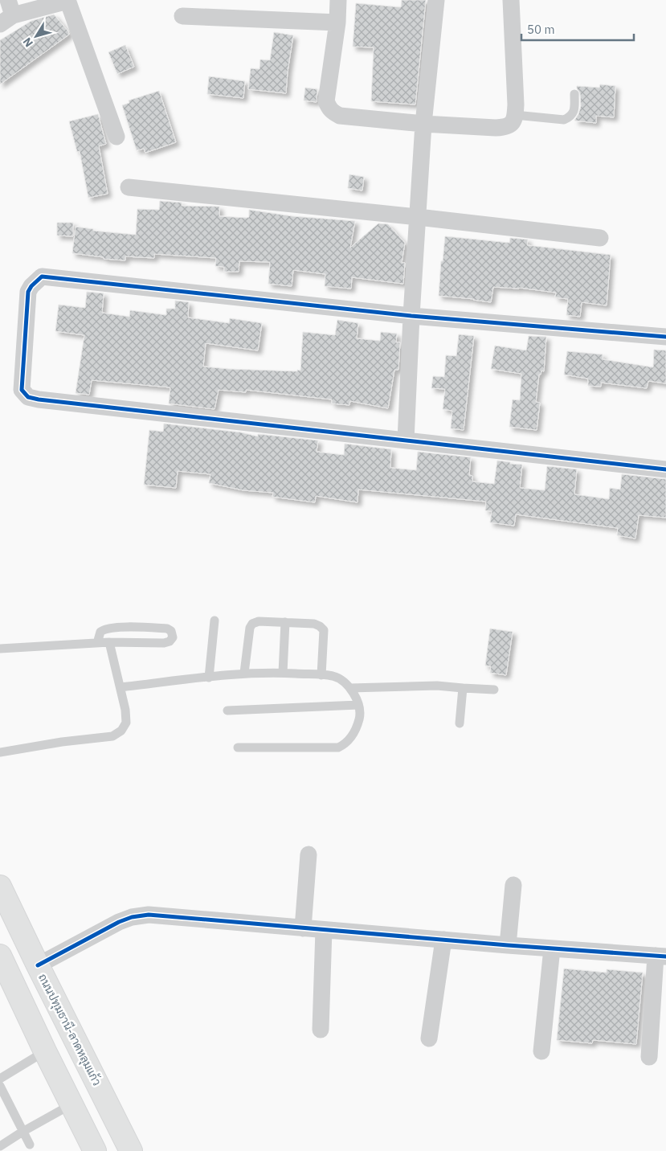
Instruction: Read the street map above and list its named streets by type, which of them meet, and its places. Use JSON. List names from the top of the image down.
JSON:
{
  "streets": {
    "main road": ["ถนนปทุมธานี-ลาดหลุมแก้ว"]
  },
  "scale_bar": "50 m",
  "north": "bottom left"
}
